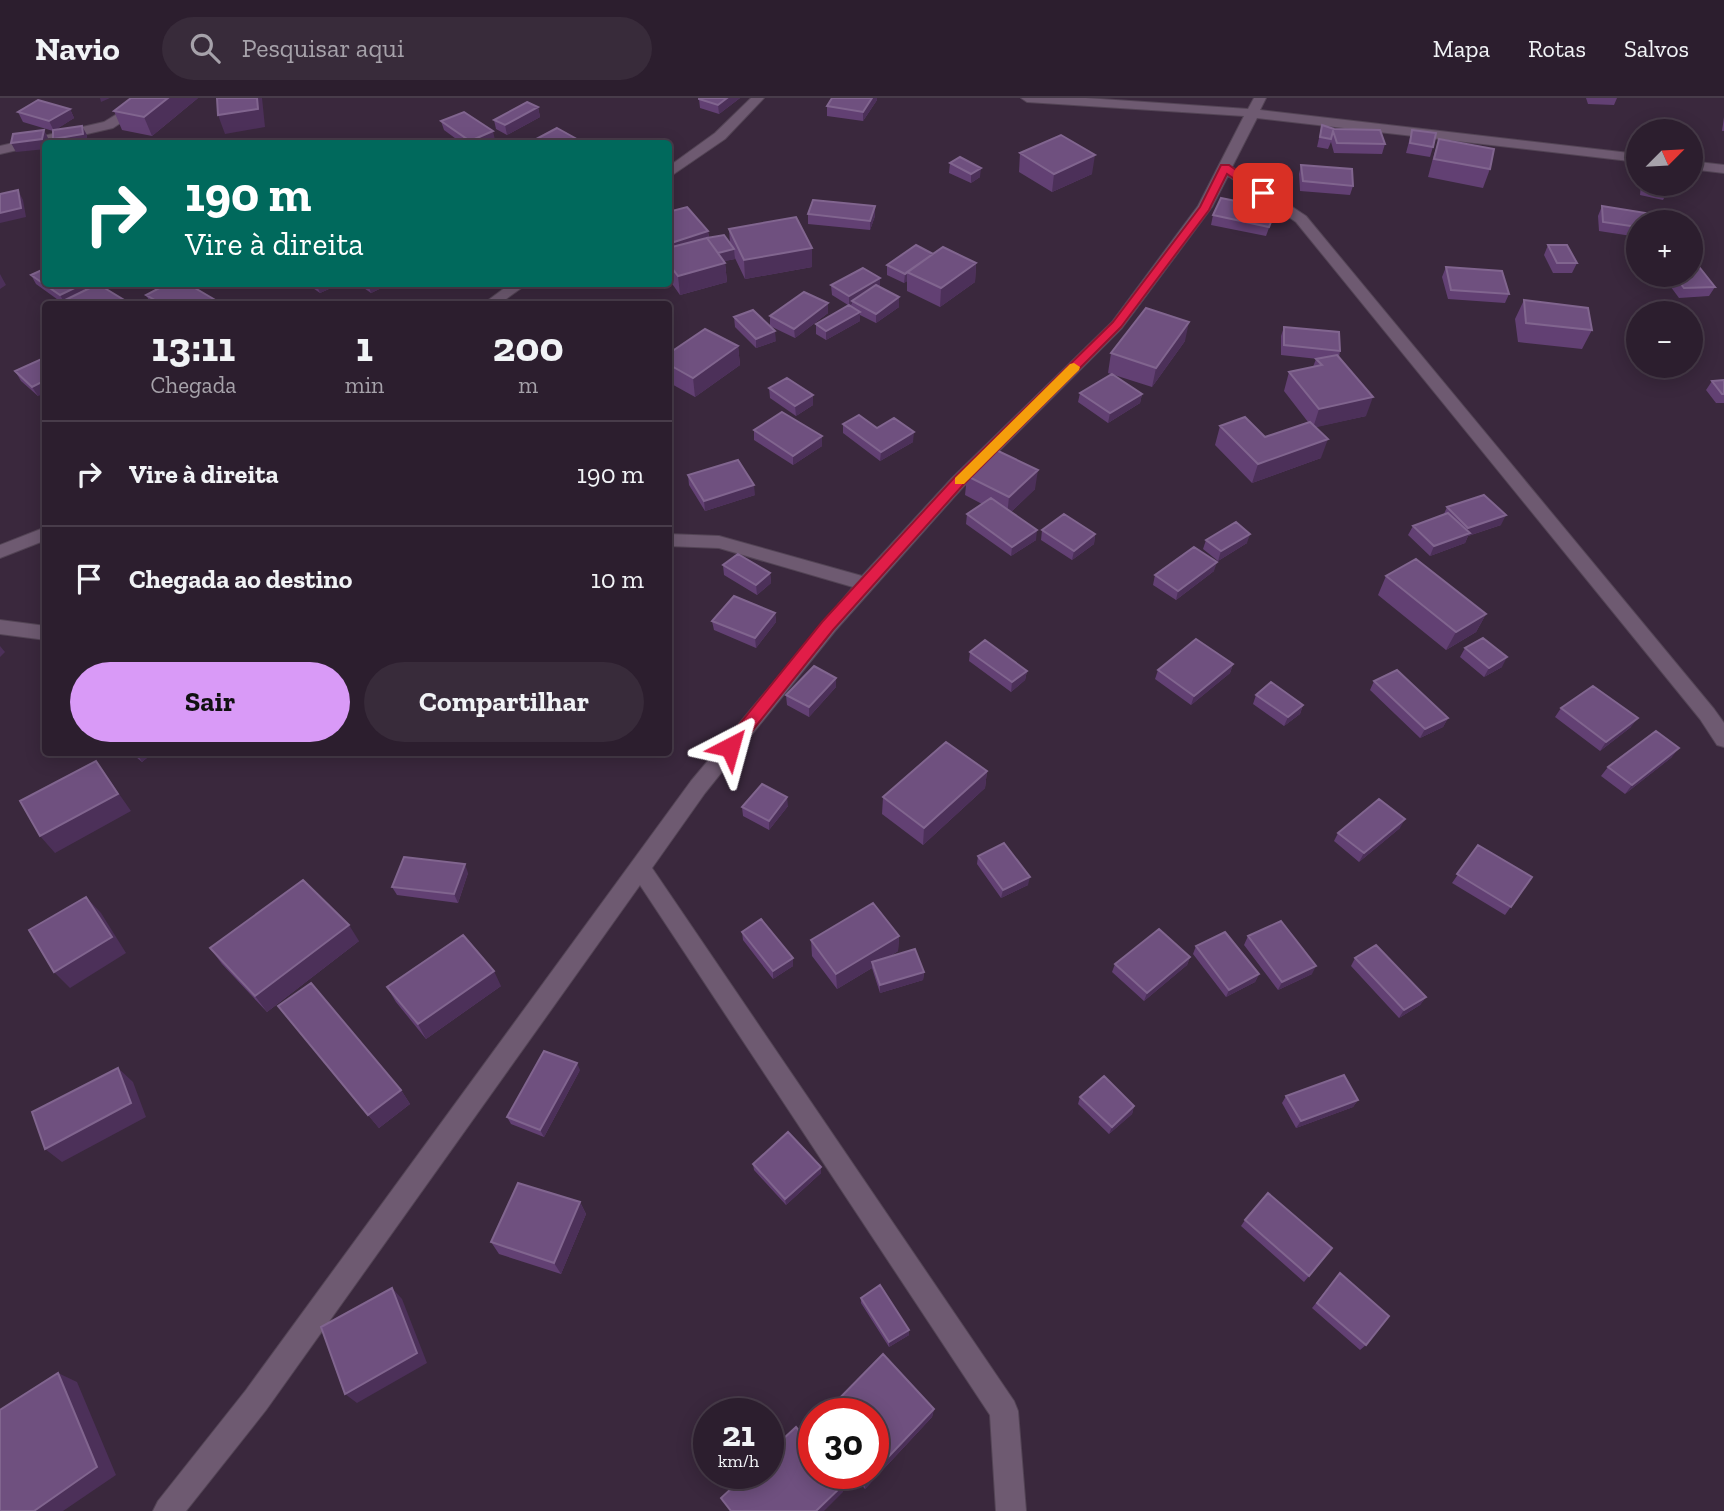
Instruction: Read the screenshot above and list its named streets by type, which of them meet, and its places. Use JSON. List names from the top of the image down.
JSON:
{
  "north": "top right",
  "page": {
    "header": "Navio",
    "search": "Pesquisar aqui",
    "nav": ["Mapa", "Rotas", "Salvos"],
    "map_buttons": ["+", "−"],
    "turn": ["190 m", "Vire à direita"],
    "eta": [
      "13:11",
      "Chegada",
      "1",
      "min",
      "200",
      "m"
    ],
    "list": [
      {
        "name": "Vire à direita",
        "value": "190 m"
      },
      {
        "name": "Chegada ao destino",
        "value": "10 m"
      }
    ],
    "buttons": ["Sair", "Compartilhar"],
    "speed": "21 km/h",
    "limit": "30"
  }
}
